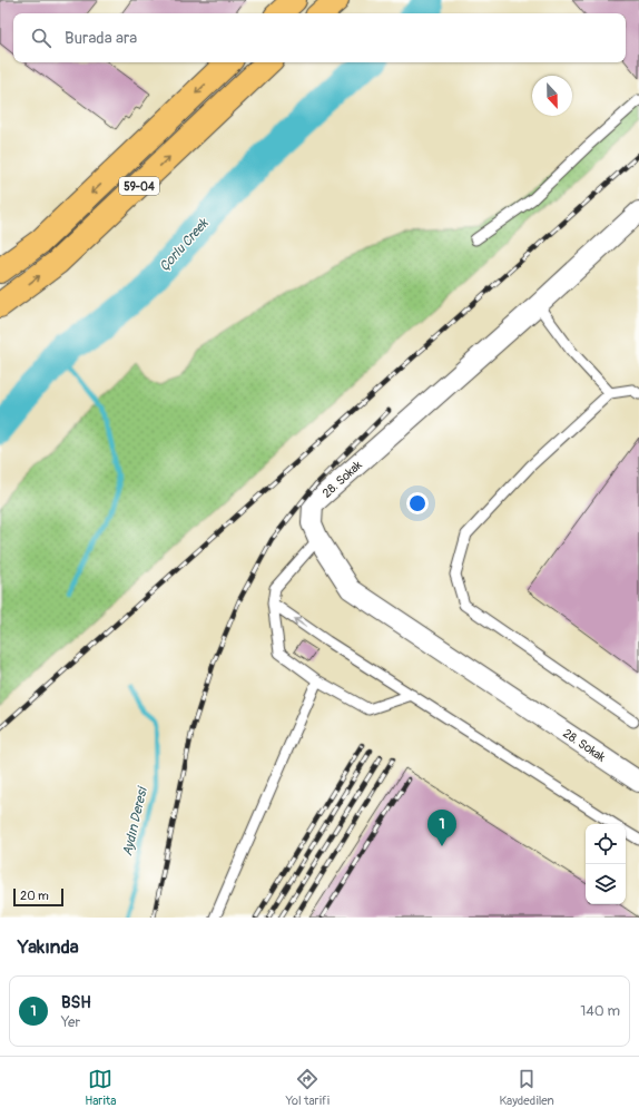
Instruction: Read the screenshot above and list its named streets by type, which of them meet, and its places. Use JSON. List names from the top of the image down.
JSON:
{
  "streets": {
    "main road": ["59-04"],
    "street": ["28. Sokak"]
  },
  "water": ["Çorlu Creek", "Aydın Deresi"],
  "scale_bar": "20 m",
  "north": "bottom",
  "page": {
    "search": "Burada ara",
    "pins": "1",
    "scale": "20 m",
    "heading": "Yakında",
    "list": [
      {
        "mark": "1",
        "name": "BSH",
        "note": "Yer",
        "value": "140 m"
      }
    ],
    "nav": ["Harita", "Yol tarifi", "Kaydedilen"]
  }
}
